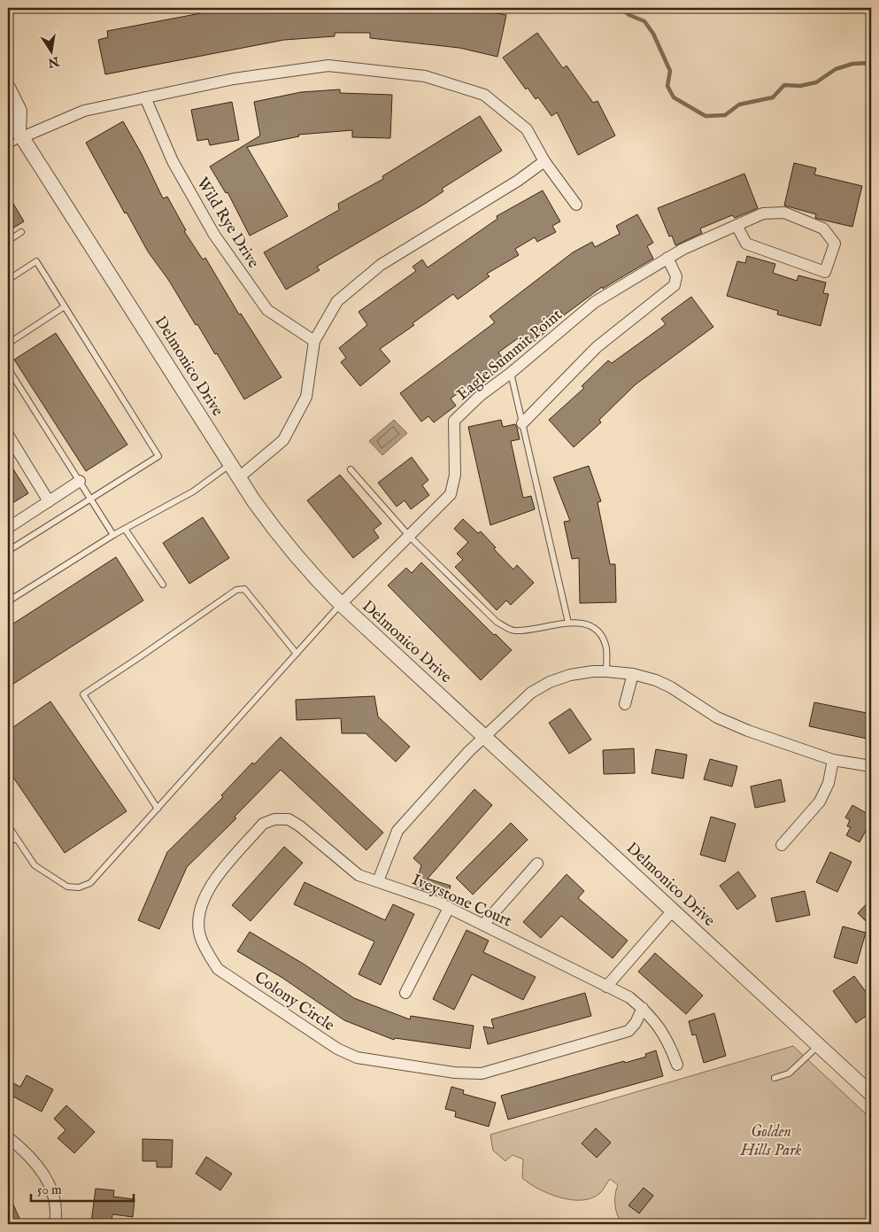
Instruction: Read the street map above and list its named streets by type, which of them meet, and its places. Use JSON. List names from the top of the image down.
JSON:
{
  "streets": {
    "street": [
      "Wild Rye Drive",
      "Eagle Summit Point",
      "Delmonico Drive",
      "Iveystone Court",
      "Colony Circle"
    ]
  },
  "crossings": [
    ["Eagle Summit Point", "Delmonico Drive"],
    ["Iveystone Court", "Colony Circle"]
  ],
  "parks": ["Golden Hills Park"],
  "scale_bar": "50 m",
  "north": "bottom"
}
